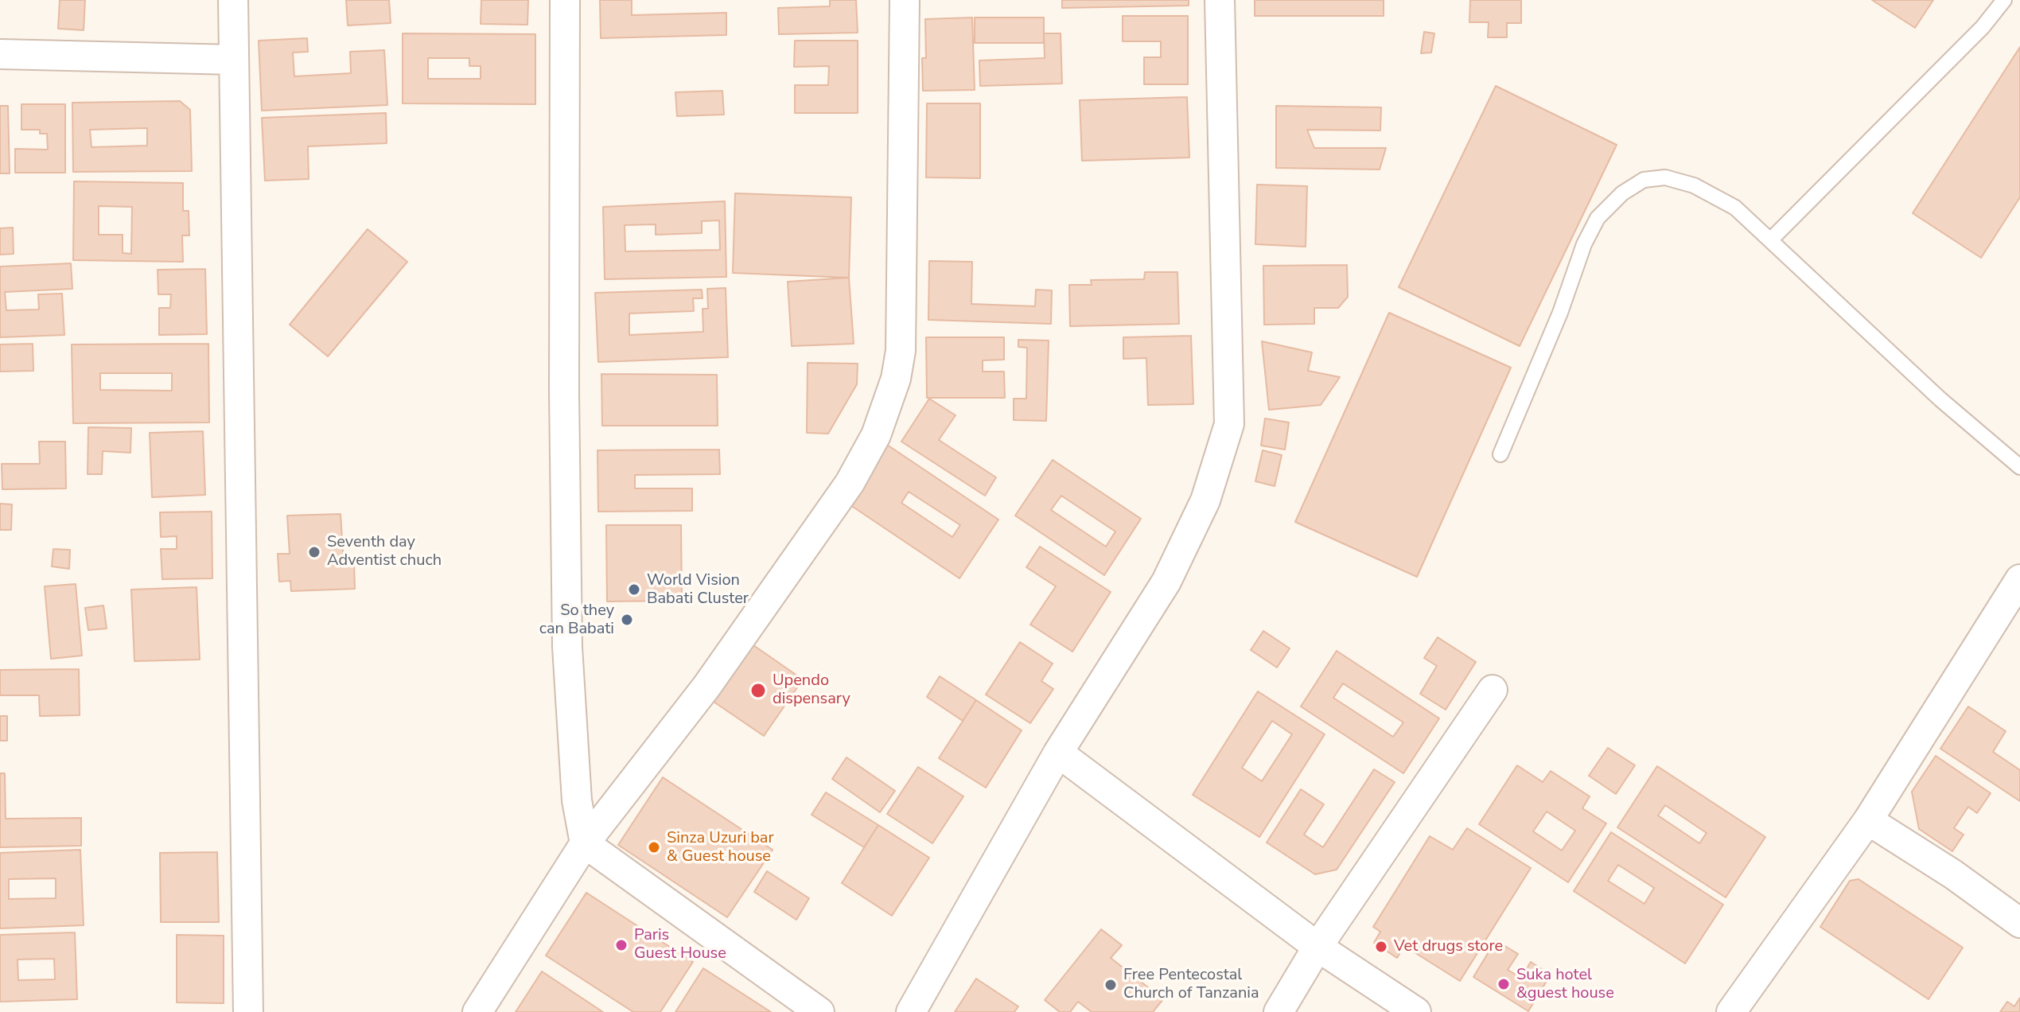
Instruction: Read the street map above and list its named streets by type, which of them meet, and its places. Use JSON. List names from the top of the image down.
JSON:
{
  "places": [
    "Seventh day Adventist chuch",
    "World Vision Babati Cluster",
    "So they can Babati",
    "Upendo dispensary",
    "Sinza Uzuri bar & Guest house",
    "Paris Guest House",
    "Vet drugs store",
    "Suka hotel &guest house",
    "Free Pentecostal Church of Tanzania"
  ]
}
